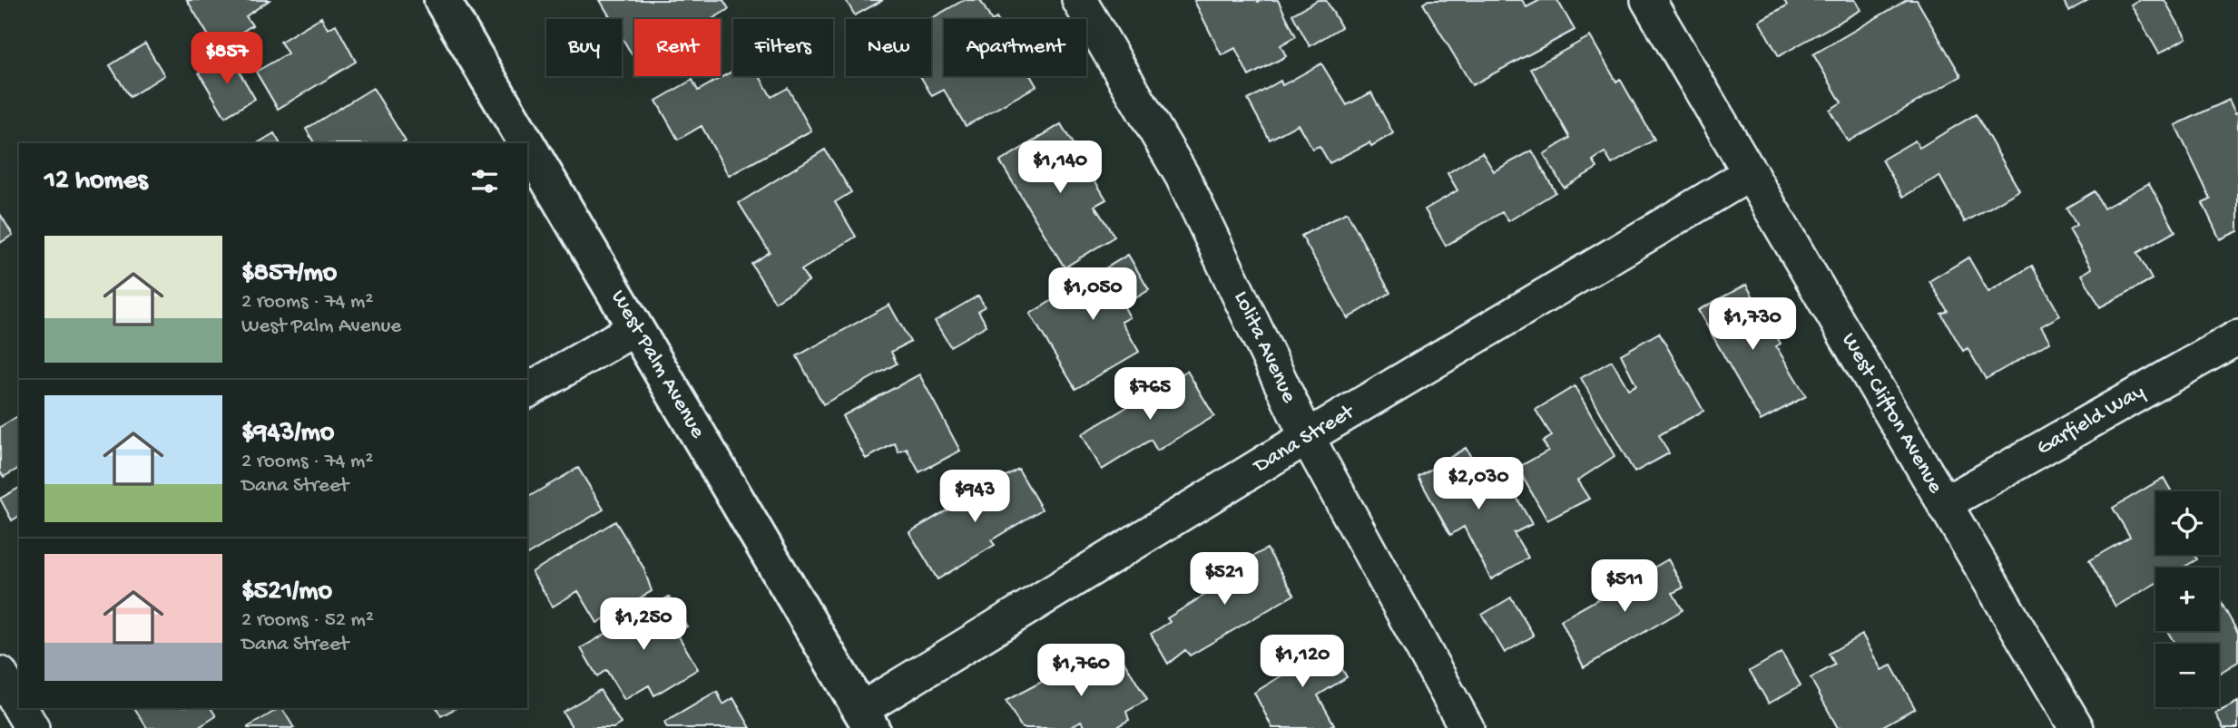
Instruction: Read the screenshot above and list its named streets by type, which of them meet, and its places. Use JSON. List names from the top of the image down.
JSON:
{
  "streets": {
    "street": [
      "Lolita Avenue",
      "West Palm Avenue",
      "West Clifton Avenue",
      "Garfield Way",
      "Dana Street"
    ]
  },
  "crossings": [
    ["Lolita Avenue", "Dana Street"],
    ["West Palm Avenue", "Dana Street"],
    ["West Clifton Avenue", "Garfield Way"],
    ["West Clifton Avenue", "Dana Street"]
  ],
  "page": {
    "chip": [
      "Buy",
      "Rent",
      "Filters",
      "New",
      "Apartment"
    ],
    "price": [
      "$857",
      "$1,140",
      "$1,050",
      "$1,730",
      "$765",
      "$2,030",
      "$943",
      "$521",
      "$511",
      "$1,250",
      "$1,120",
      "$1,760"
    ],
    "heading": "12 homes",
    "list": [
      {
        "name": "$857/mo",
        "note": "2 rooms · 74 m² · West Palm Avenue"
      },
      {
        "name": "$943/mo",
        "note": "2 rooms · 74 m² · Dana Street"
      },
      {
        "name": "$521/mo",
        "note": "2 rooms · 52 m² · Dana Street"
      }
    ],
    "map_buttons": ["+", "−"]
  }
}
